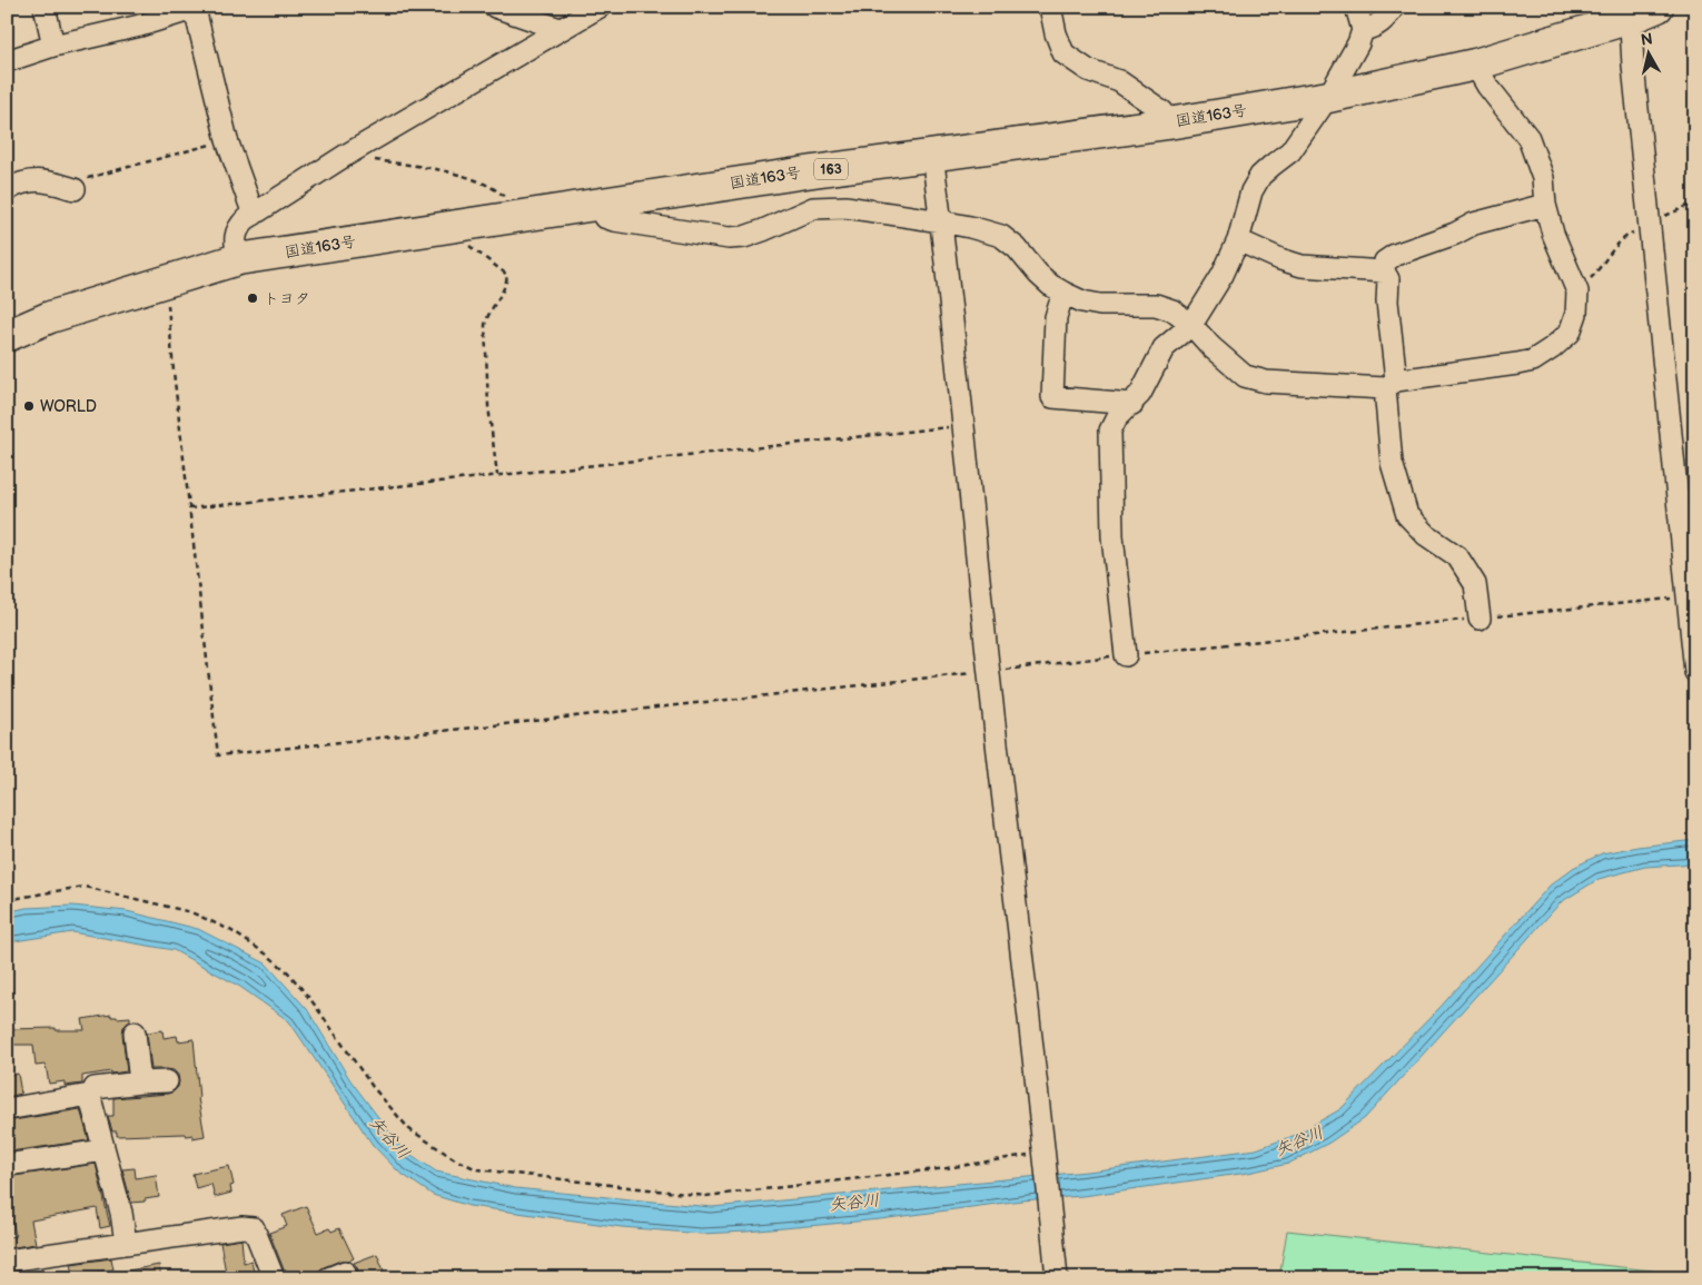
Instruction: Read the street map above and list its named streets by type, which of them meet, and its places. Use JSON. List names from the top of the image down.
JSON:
{
  "streets": {
    "highway": ["国道163号", "163"]
  },
  "water": ["矢谷川"],
  "places": ["トヨタ", "WORLD"],
  "north": "top"
}
